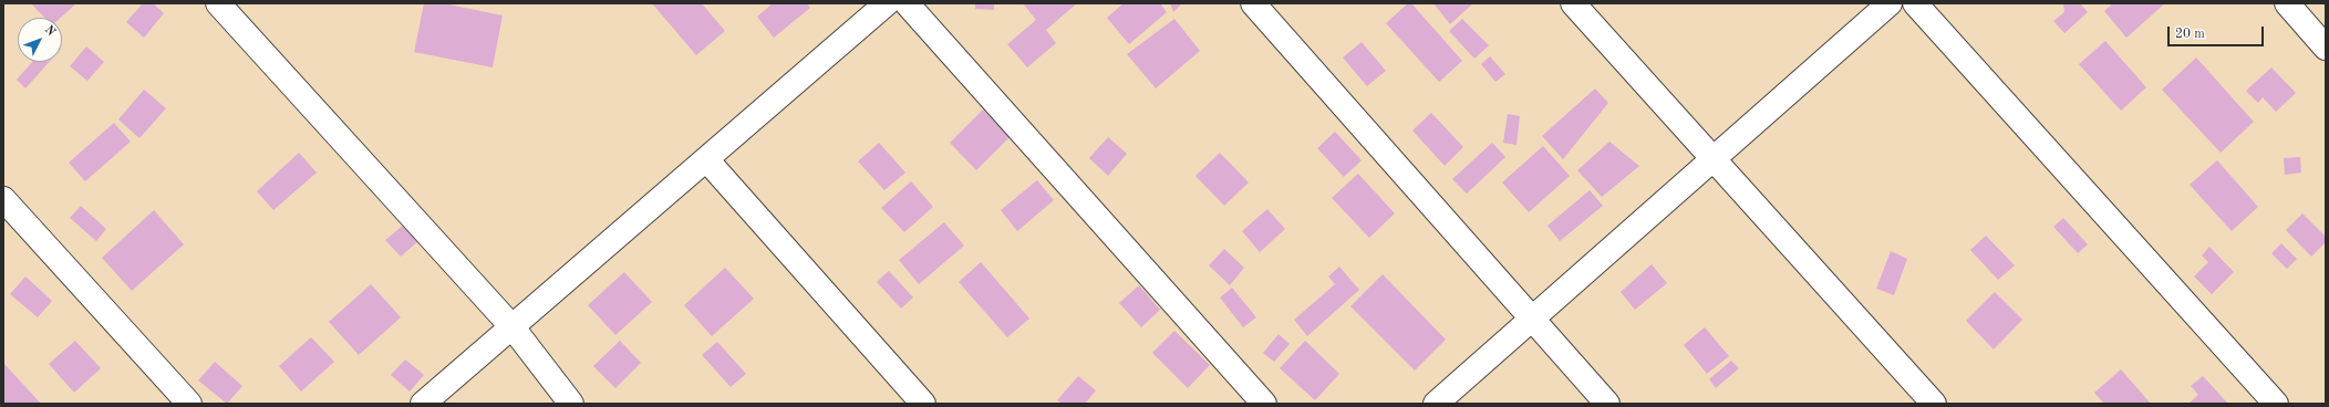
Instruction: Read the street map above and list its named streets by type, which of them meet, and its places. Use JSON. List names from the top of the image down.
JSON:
{
  "scale_bar": "20 m",
  "north": "top right"
}
